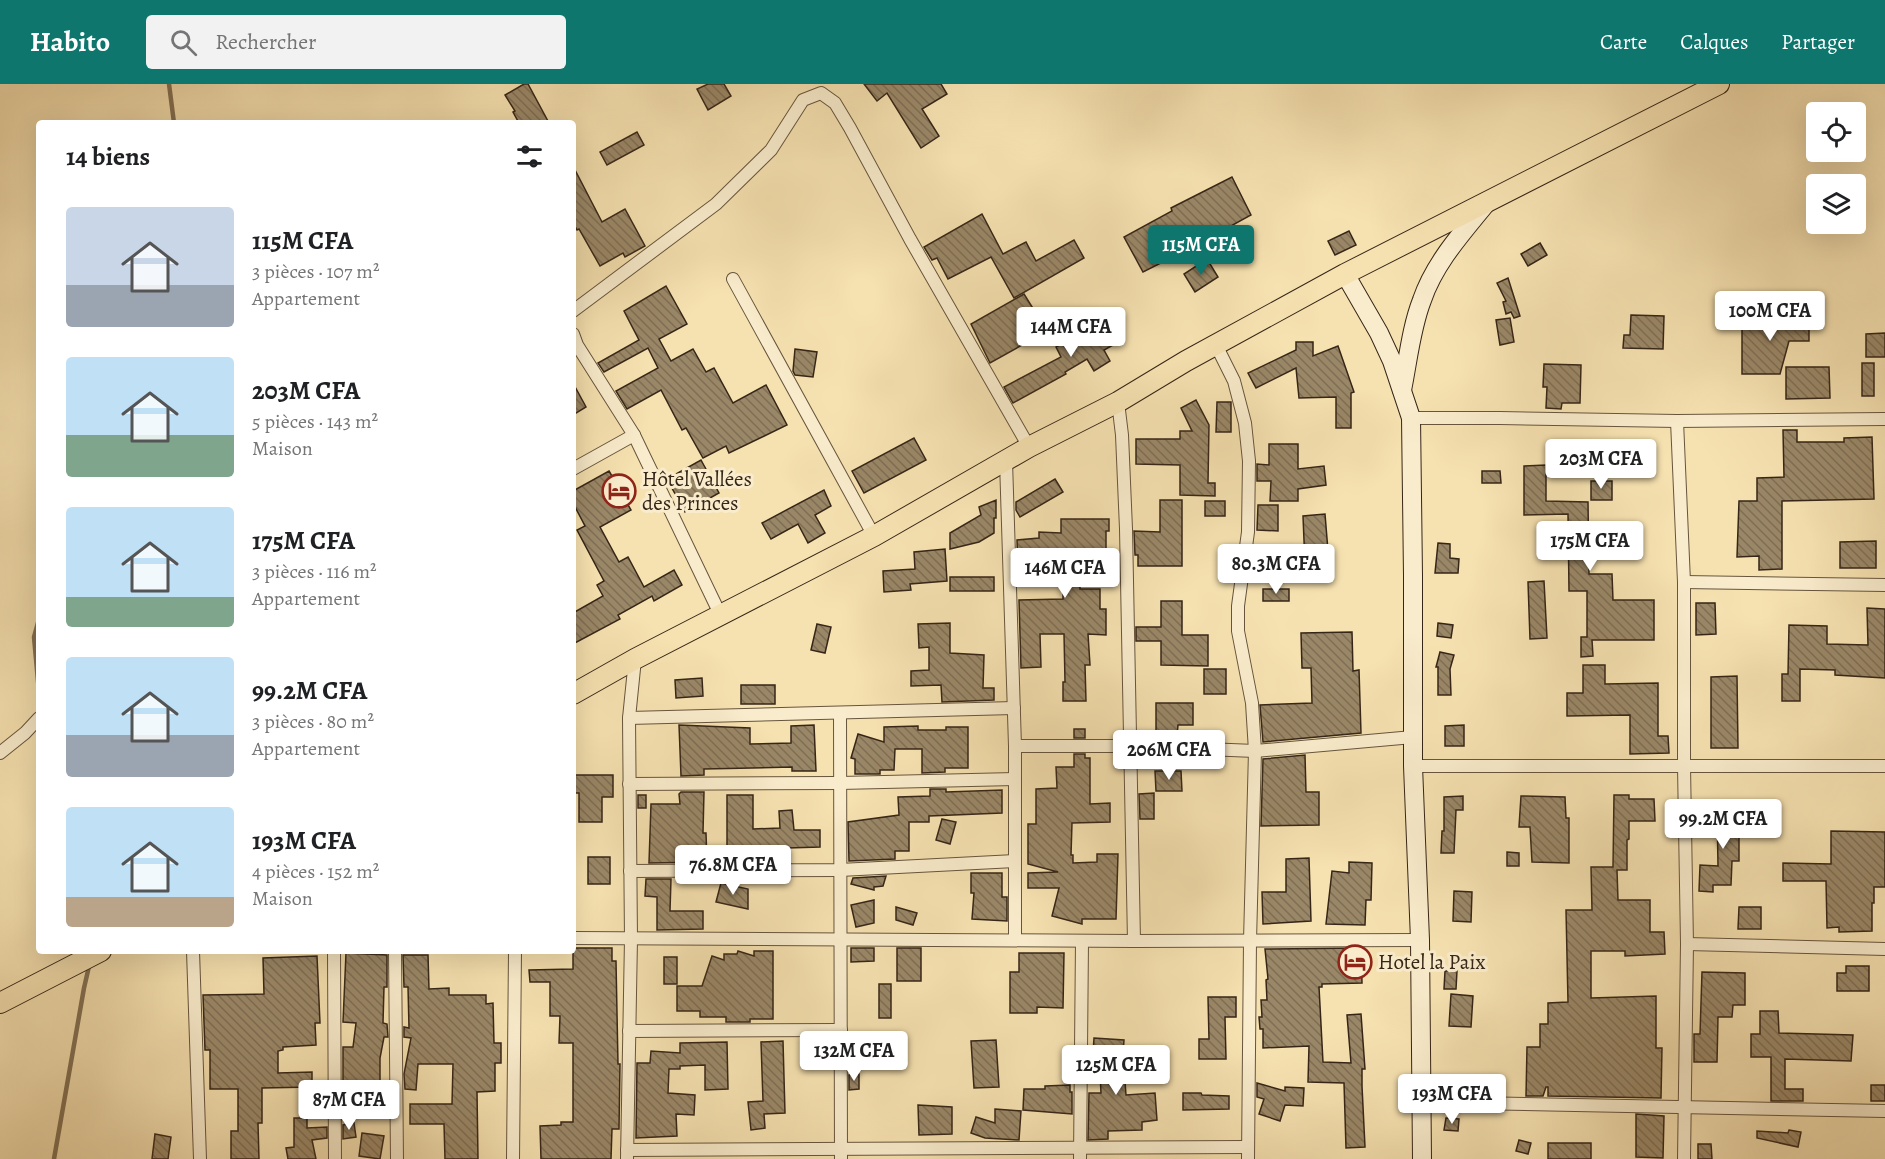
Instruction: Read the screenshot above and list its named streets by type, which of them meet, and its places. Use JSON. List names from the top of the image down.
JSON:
{
  "places": {
    "hotel": ["Hôtel Vallées des Princes", "Hotel la Paix"]
  },
  "page": {
    "header": "Habito",
    "search": "Rechercher",
    "nav": ["Carte", "Calques", "Partager"],
    "heading": "14 biens",
    "list": [
      {
        "name": "115M CFA",
        "note": "3 pièces · 107 m² · Appartement"
      },
      {
        "name": "203M CFA",
        "note": "5 pièces · 143 m² · Maison"
      },
      {
        "name": "175M CFA",
        "note": "3 pièces · 116 m² · Appartement"
      },
      {
        "name": "99.2M CFA",
        "note": "3 pièces · 80 m² · Appartement"
      },
      {
        "name": "193M CFA",
        "note": "4 pièces · 152 m² · Maison"
      }
    ],
    "price": [
      "115M CFA",
      "100M CFA",
      "144M CFA",
      "203M CFA",
      "175M CFA",
      "80.3M CFA",
      "146M CFA",
      "206M CFA",
      "99.2M CFA",
      "76.8M CFA",
      "132M CFA",
      "125M CFA",
      "193M CFA",
      "87M CFA"
    ]
  }
}
